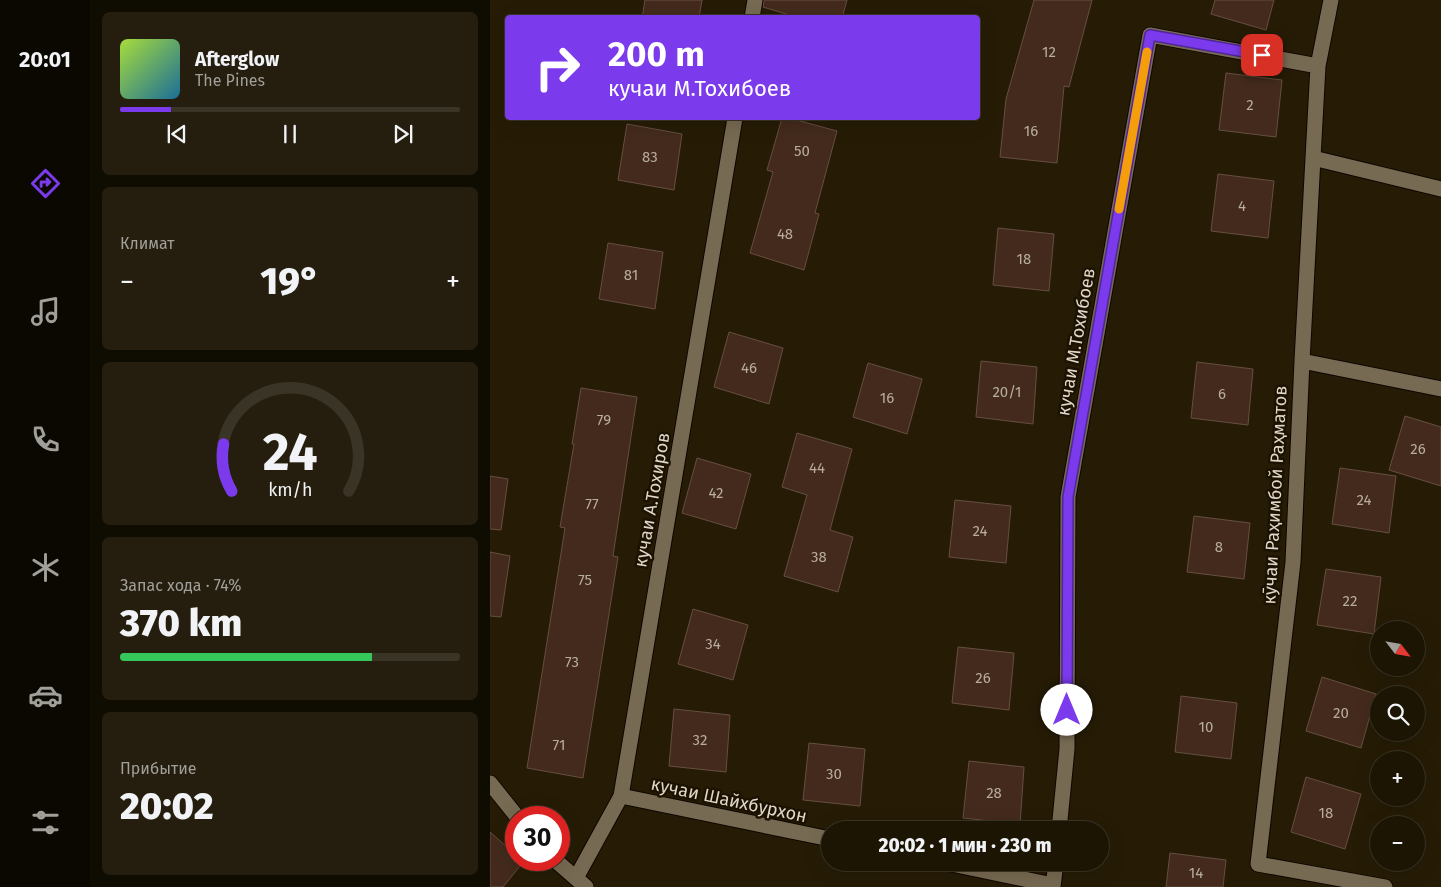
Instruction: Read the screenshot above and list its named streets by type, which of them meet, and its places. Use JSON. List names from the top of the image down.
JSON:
{
  "streets": {
    "street": [
      "кучаи М.Тохибоев",
      "кӯчаи Раҳимбой Раҳматов",
      "кучаи А.Тохиров",
      "кучаи Шайхбурхон"
    ]
  },
  "crossings": [
    ["кучаи М.Тохибоев", "кӯчаи Раҳимбой Раҳматов"],
    ["кучаи А.Тохиров", "кучаи Шайхбурхон"]
  ],
  "house_numbers": [
    "12",
    "2",
    "16",
    "50",
    "83",
    "4",
    "48",
    "18",
    "81",
    "46",
    "20/1",
    "6",
    "16",
    "79",
    "26",
    "44",
    "42",
    "24",
    "77",
    "24",
    "8",
    "38",
    "75",
    "22",
    "34",
    "73",
    "26",
    "20",
    "10",
    "32",
    "71",
    "30",
    "28",
    "18",
    "14"
  ],
  "north": "bottom right",
  "page": {
    "tabs": "20:01",
    "turn": ["200 m", "кучаи М.Тохибоев"],
    "song": ["Afterglow", "The Pines"],
    "tile": [
      "Климат",
      ["Запас хода · 74%", "370 km"],
      ["Прибытие", "20:02"]
    ],
    "heat": ["−", "19°", "+"],
    "map_buttons": ["+", "−"],
    "limit": "30",
    "trip": "20:02 · 1 мин · 230 m",
    "gauge": ["24", "km/h"]
  }
}
